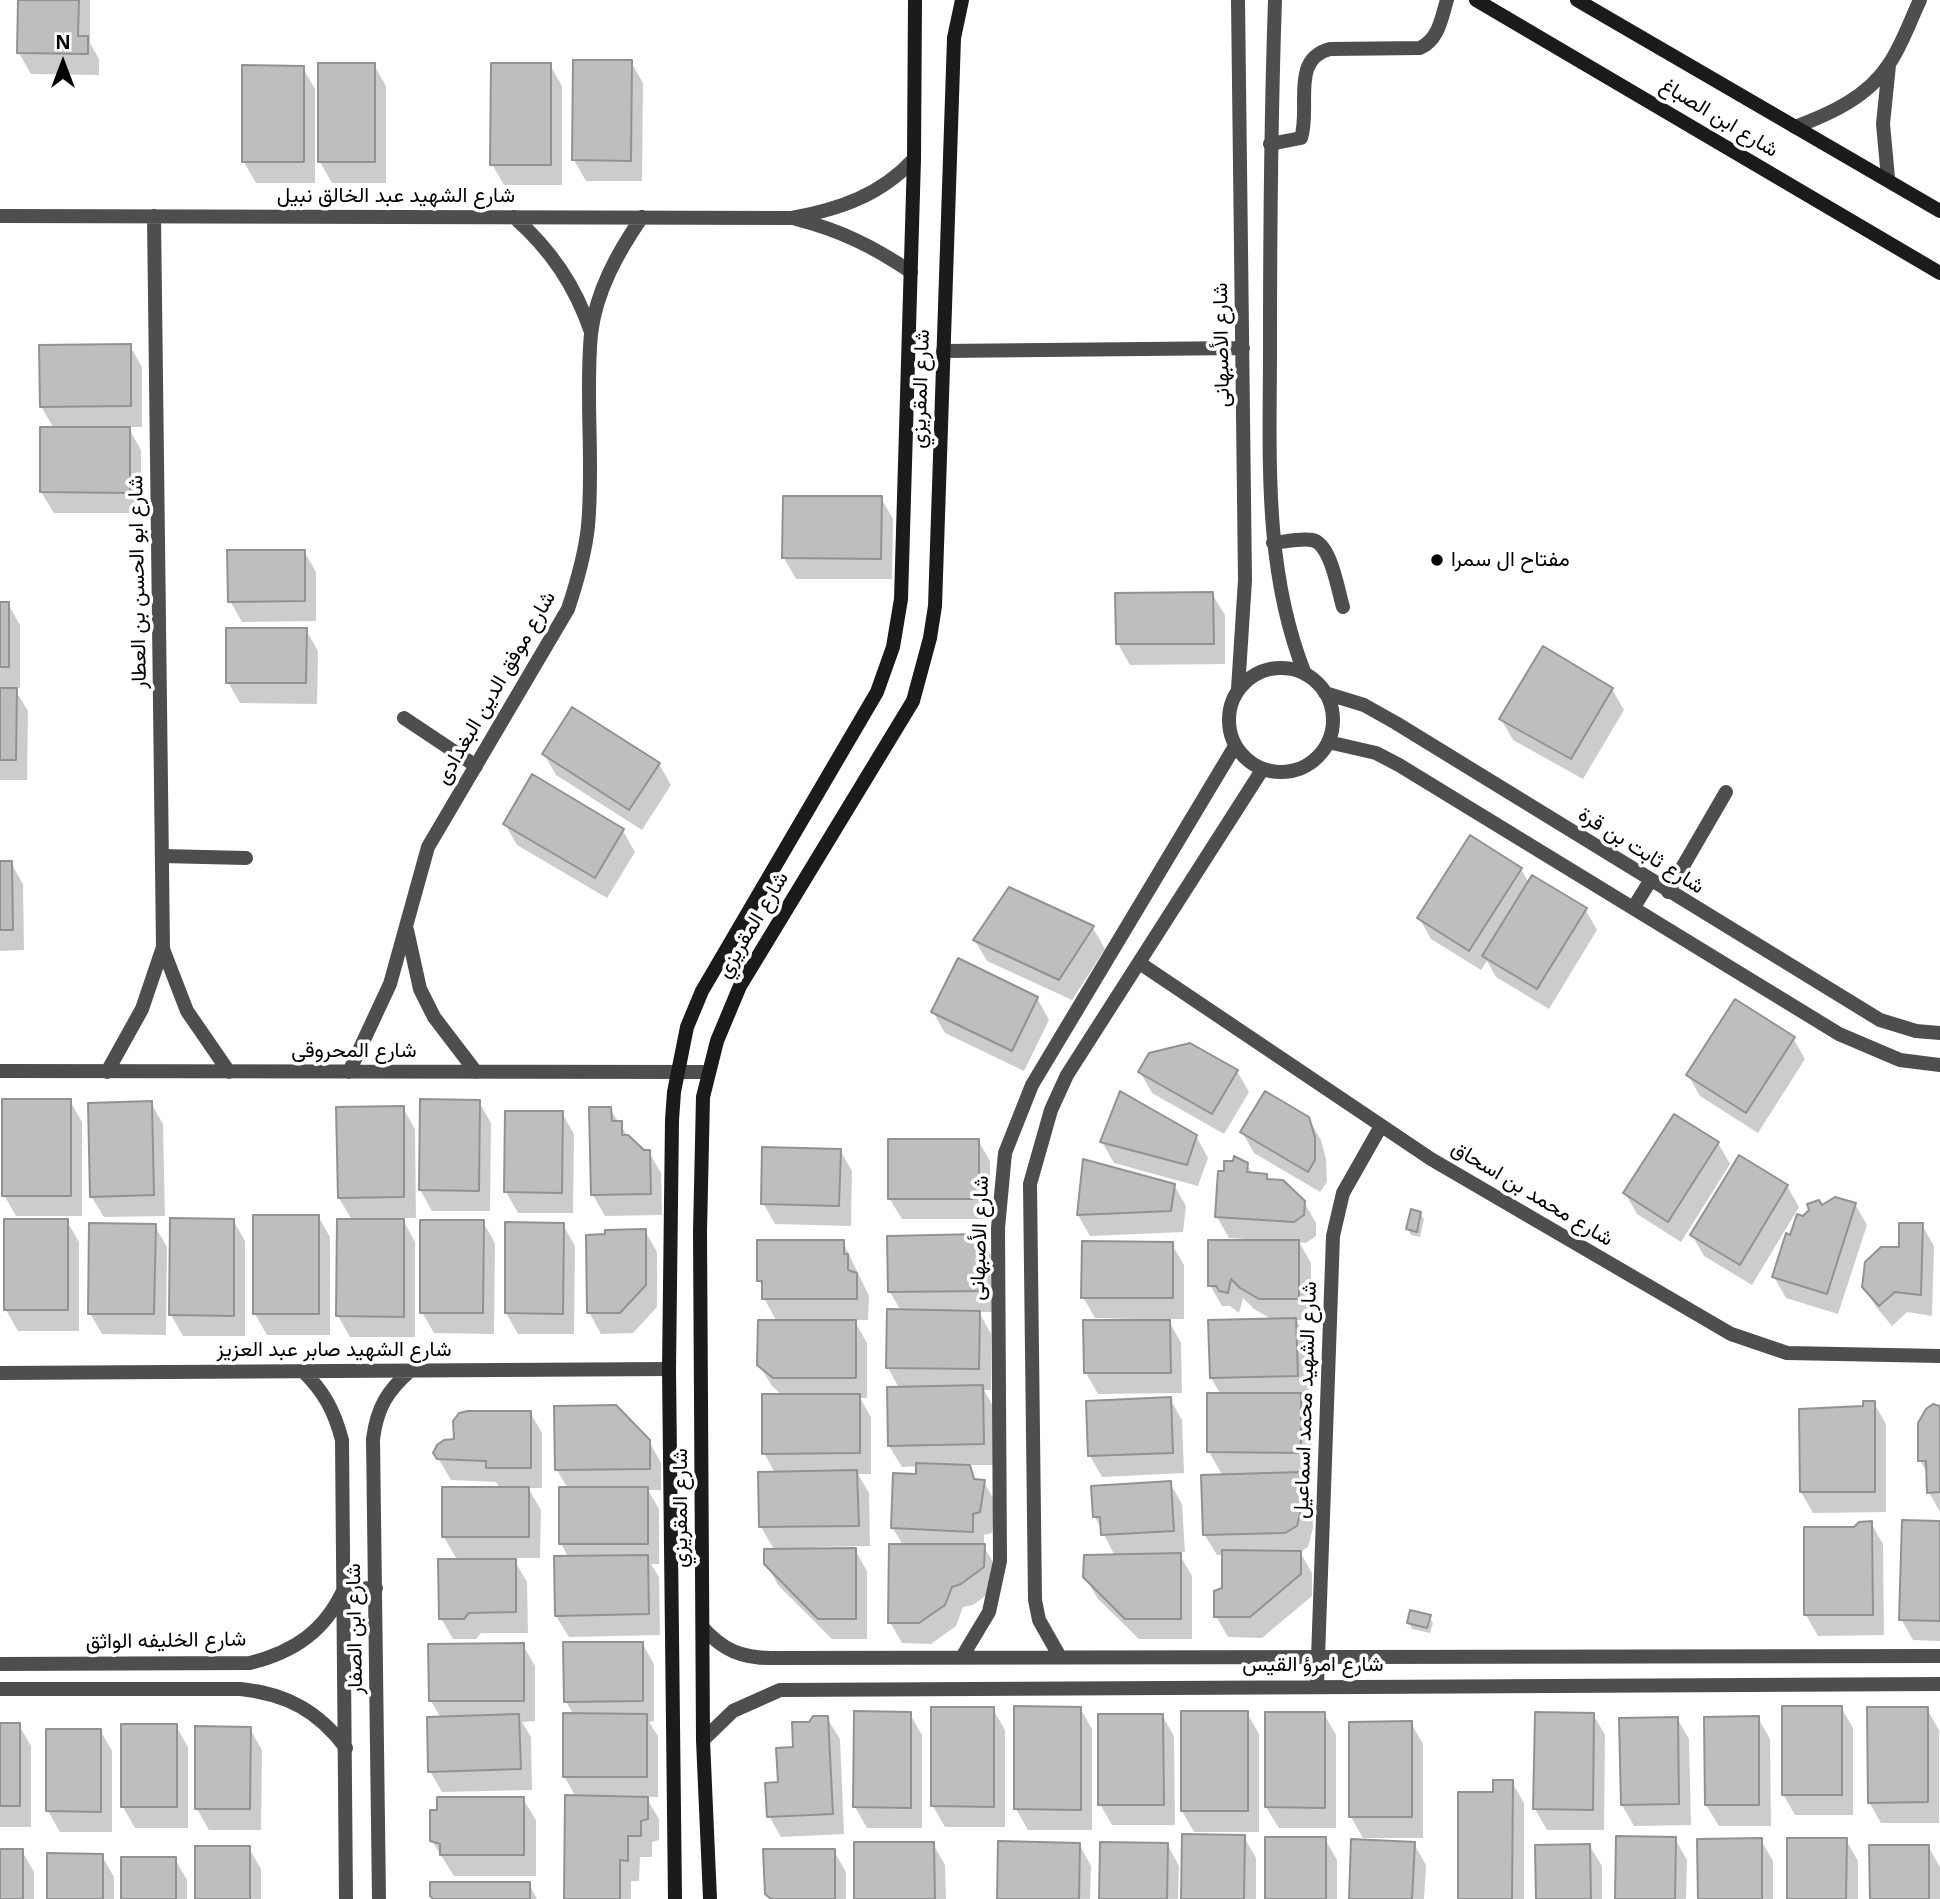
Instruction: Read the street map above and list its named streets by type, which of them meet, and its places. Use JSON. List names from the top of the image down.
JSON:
{
  "streets": {
    "street": [
      "شارع ابن الصباغ",
      "شارع الشهيد عبد الخالق نبيل",
      "شارع الأصبهانى",
      "شارع المقريزي",
      "شارع ابو الحسن بن العطار",
      "شارع موفق الدين البغدادى",
      "شارع ثابت بن قرة",
      "شارع المحروقى",
      "شارع محمد بن اسحاق",
      "شارع الشهيد صابر عبد العزيز",
      "شارع الشهيد محمد اسماعيل",
      "شارع ابن الصفار",
      "شارع الخليفه الواثق",
      "شارع امرؤ القيس"
    ]
  },
  "crossings": [
    ["شارع الشهيد عبد الخالق نبيل", "شارع المقريزي"],
    ["شارع الشهيد عبد الخالق نبيل", "شارع ابو الحسن بن العطار"],
    ["شارع الشهيد عبد الخالق نبيل", "شارع موفق الدين البغدادى"],
    ["شارع الأصبهانى", "شارع ثابت بن قرة"],
    ["شارع الأصبهانى", "شارع امرؤ القيس"],
    ["شارع المقريزي", "شارع المحروقى"],
    ["شارع المقريزي", "شارع الشهيد صابر عبد العزيز"],
    ["شارع المقريزي", "شارع امرؤ القيس"],
    ["شارع ابو الحسن بن العطار", "شارع المحروقى"],
    ["شارع موفق الدين البغدادى", "شارع المحروقى"],
    ["شارع محمد بن اسحاق", "شارع الشهيد محمد اسماعيل"],
    ["شارع الشهيد صابر عبد العزيز", "شارع ابن الصفار"],
    ["شارع الشهيد محمد اسماعيل", "شارع امرؤ القيس"],
    ["شارع ابن الصفار", "شارع الخليفه الواثق"]
  ],
  "places": ["مفتاح ال سمرا"],
  "north": "top"
}
